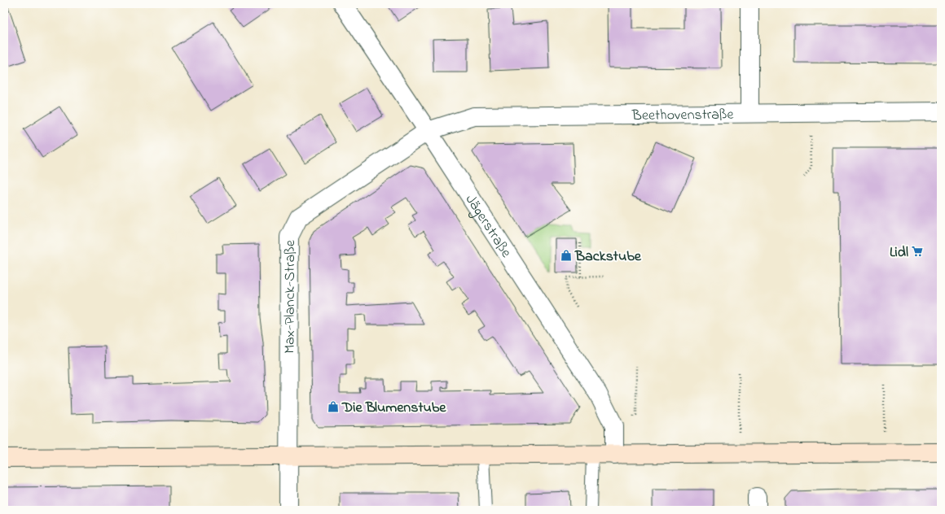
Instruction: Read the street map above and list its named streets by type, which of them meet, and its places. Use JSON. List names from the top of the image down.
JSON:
{
  "streets": {
    "street": ["Beethovenstraße", "Jägerstraße", "Max-Planck-Straße"]
  },
  "crossings": [
    ["Beethovenstraße", "Jägerstraße"],
    ["Beethovenstraße", "Max-Planck-Straße"],
    ["Jägerstraße", "Max-Planck-Straße"]
  ],
  "places": {
    "supermarket": ["Lidl"],
    "shop": ["Backstube", "Die Blumenstube"]
  }
}
